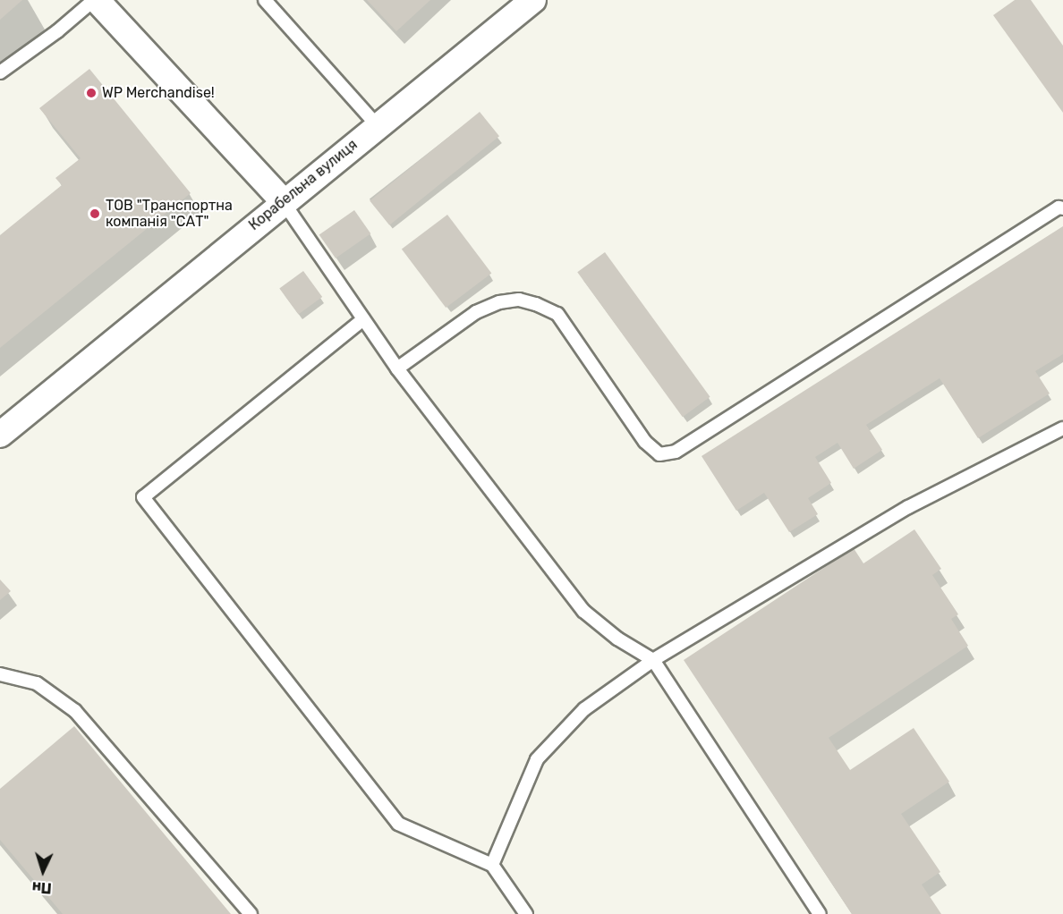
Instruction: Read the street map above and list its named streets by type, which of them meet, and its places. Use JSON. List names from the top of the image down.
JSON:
{
  "streets": {
    "street": ["Корабельна вулиця"]
  },
  "places": ["WP Merchandise!", "ТОВ \"Транспортна компанія \"САТ\""],
  "north": "bottom"
}
